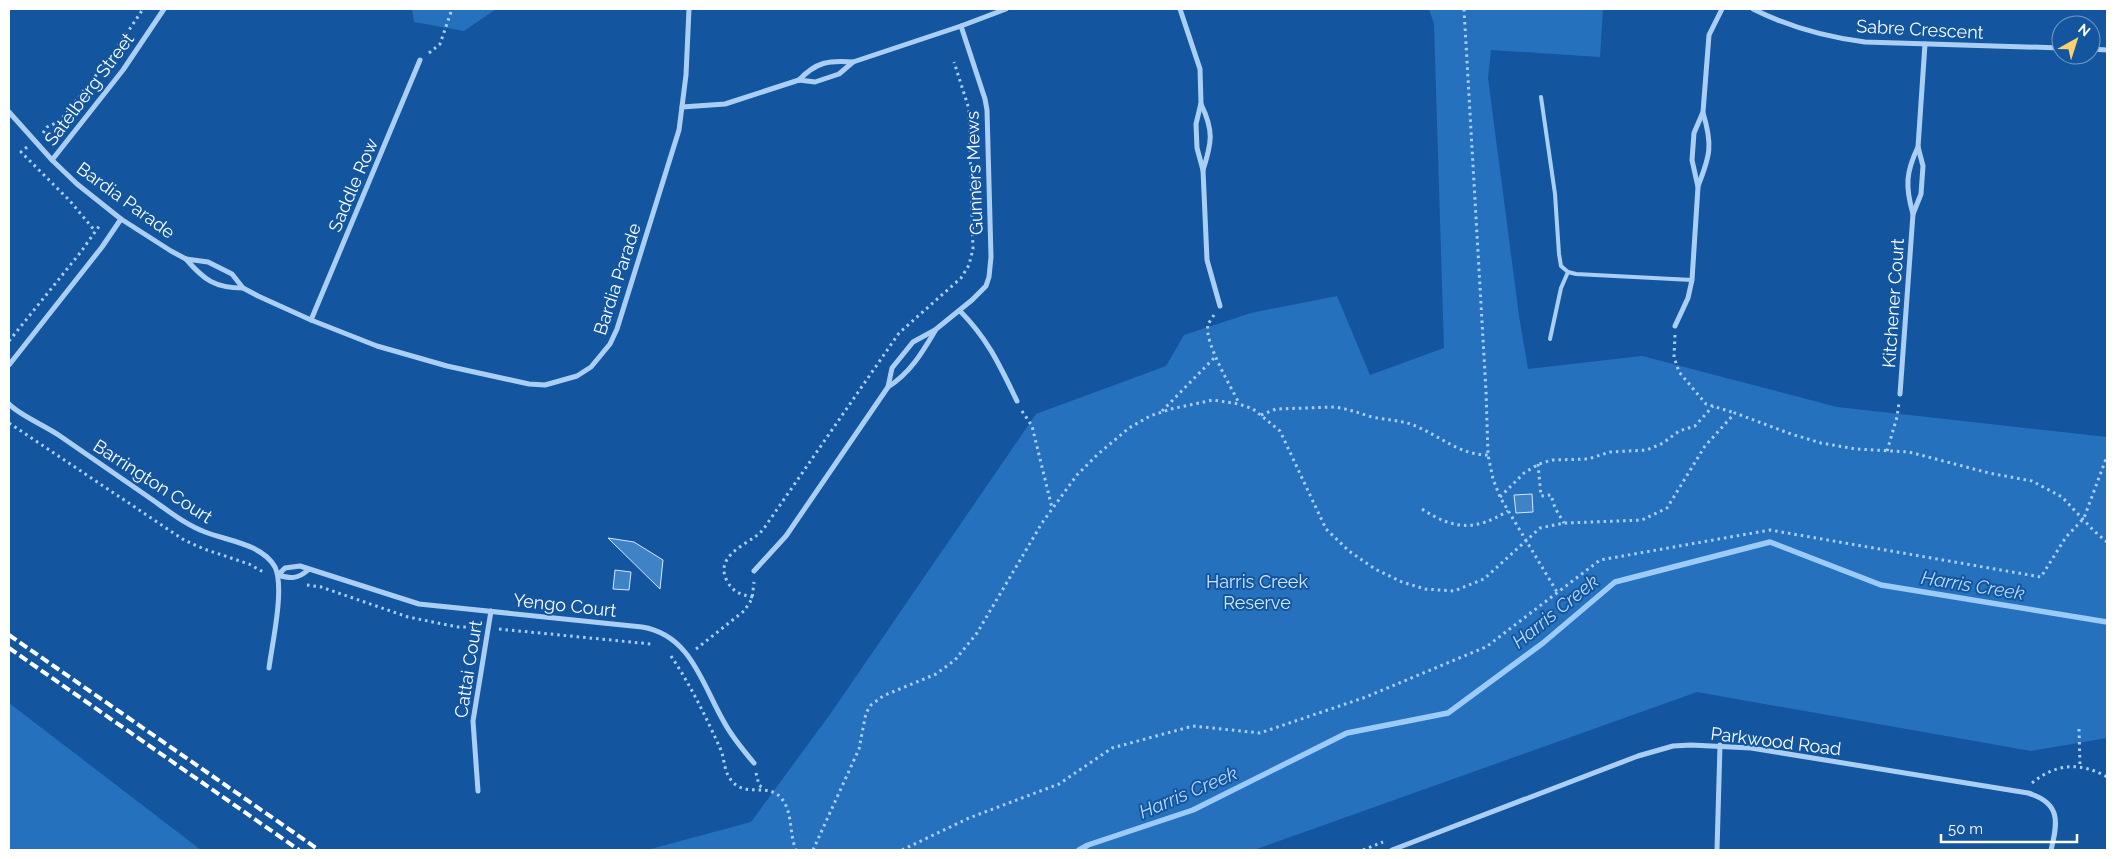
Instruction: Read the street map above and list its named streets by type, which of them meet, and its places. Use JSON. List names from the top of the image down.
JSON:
{
  "streets": {
    "street": [
      "Sabre Crescent",
      "Satelberg Street",
      "Gunners Mews",
      "Saddle Row",
      "Bardia Parade",
      "Kitchener Court",
      "Barrington Court",
      "Yengo Court",
      "Cattai Court",
      "Parkwood Road"
    ]
  },
  "crossings": [
    ["Sabre Crescent", "Kitchener Court"],
    ["Satelberg Street", "Bardia Parade"],
    ["Saddle Row", "Bardia Parade"],
    ["Barrington Court", "Yengo Court"],
    ["Yengo Court", "Cattai Court"]
  ],
  "water": ["Harris Creek"],
  "parks": ["Harris Creek Reserve"],
  "scale_bar": "50 m",
  "north": "top right"
}
